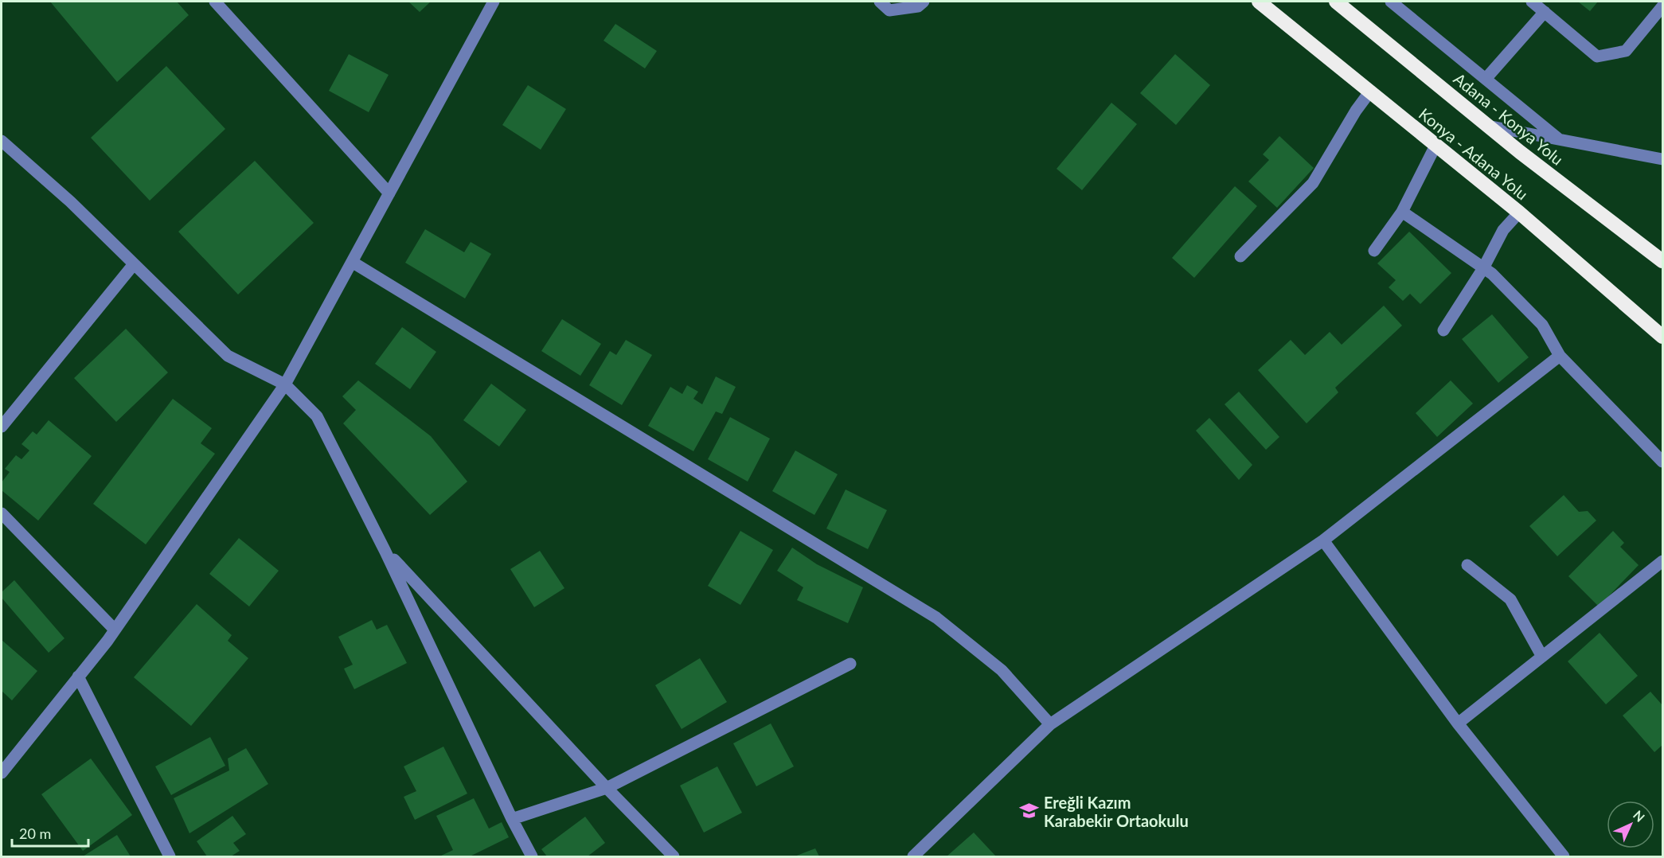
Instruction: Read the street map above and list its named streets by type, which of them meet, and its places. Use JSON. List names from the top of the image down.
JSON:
{
  "streets": {
    "highway": ["Adana - Konya Yolu", "Konya - Adana Yolu"]
  },
  "places": {
    "school or university": ["Ereğli Kazım Karabekir Ortaokulu"]
  },
  "scale_bar": "20 m",
  "north": "top right"
}
